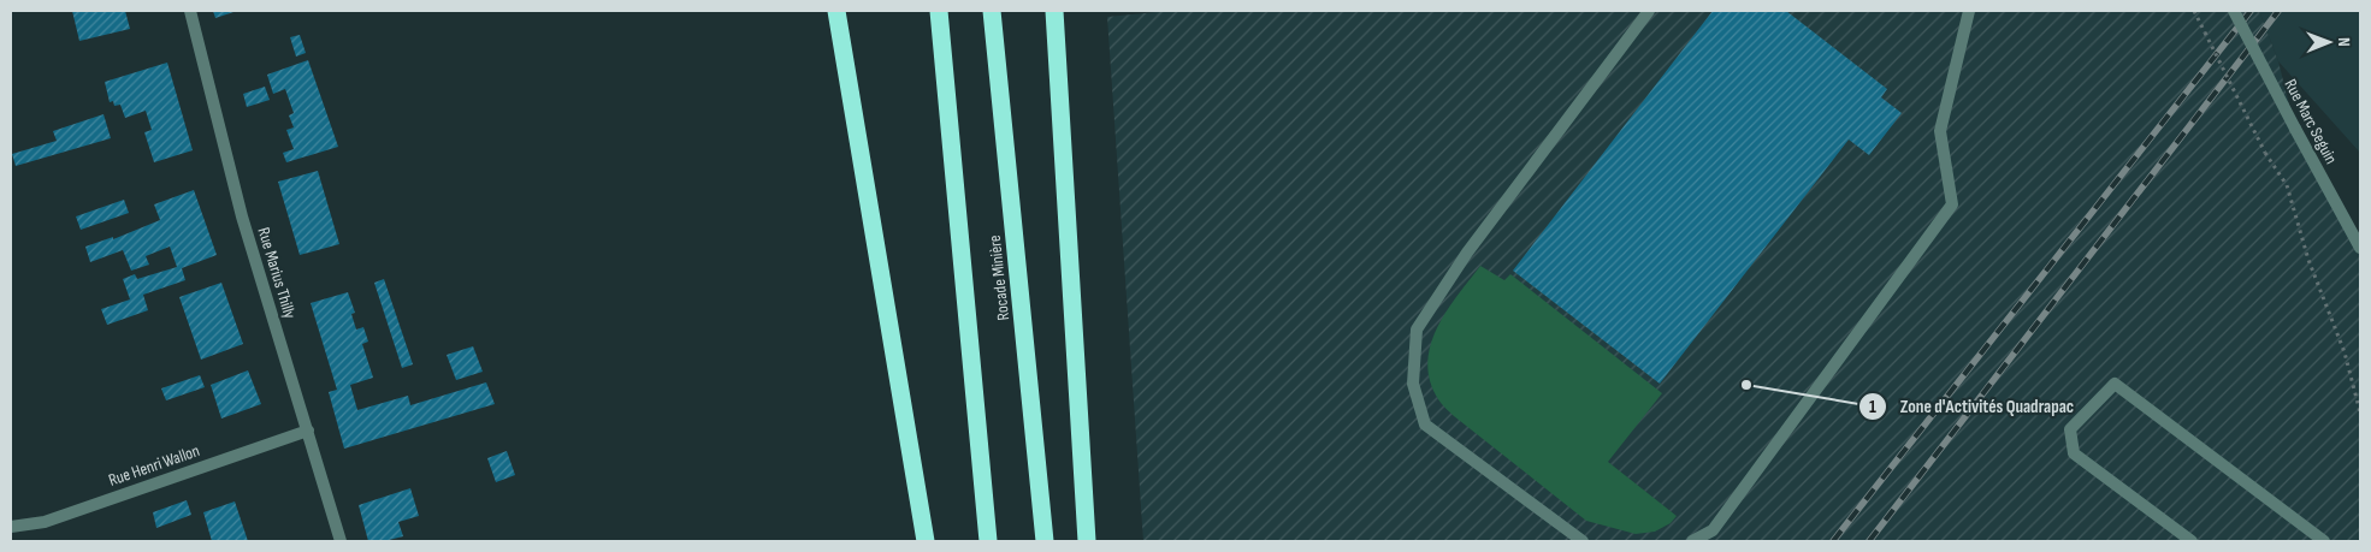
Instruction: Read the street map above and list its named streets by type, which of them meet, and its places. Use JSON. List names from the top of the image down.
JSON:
{
  "streets": {
    "highway": ["Rocade Minière"],
    "street": ["Rue Marc Seguin", "Rue Marius Thilly", "Rue Henri Wallon"]
  },
  "crossings": [
    ["Rue Marius Thilly", "Rue Henri Wallon"]
  ],
  "places": ["Zone d'Activités Quadrapac"],
  "north": "right"
}
